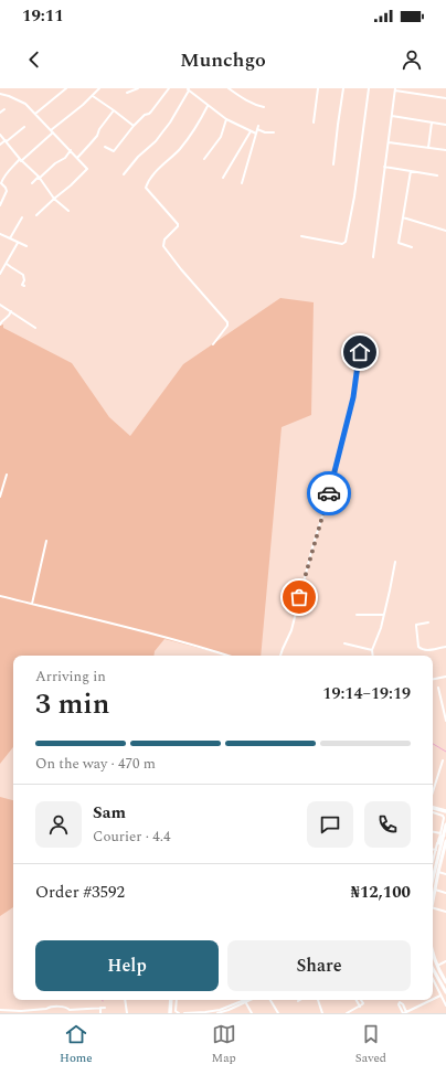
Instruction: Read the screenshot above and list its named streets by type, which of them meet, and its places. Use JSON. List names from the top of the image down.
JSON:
{
  "page": {
    "status": "19:11",
    "header": "Munchgo",
    "heading": ["3 min", "Arriving in", "19:14–19:19"],
    "panel": [
      "Sam",
      "Courier · 4.4",
      "Order #3592",
      "₦12,100"
    ],
    "bar": "On the way · 470 m",
    "buttons": ["Help", "Share"],
    "tabs": ["Home", "Map", "Saved"]
  }
}
